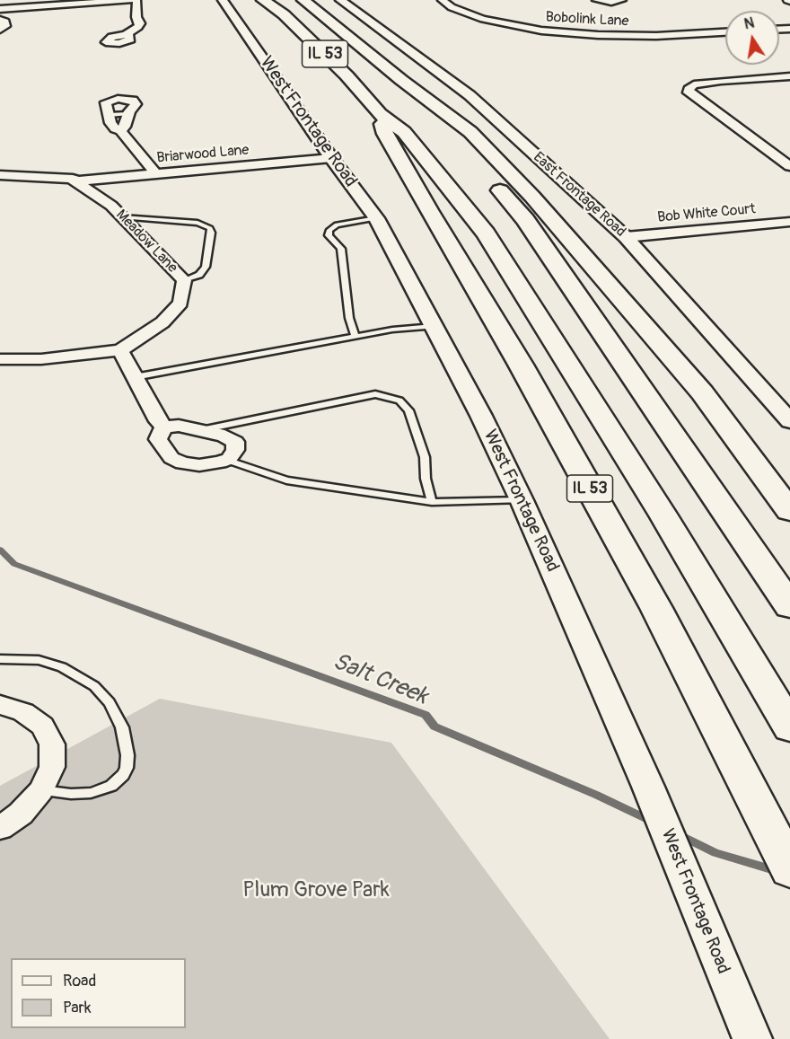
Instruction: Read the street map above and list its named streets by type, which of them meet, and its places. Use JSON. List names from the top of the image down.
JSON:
{
  "streets": {
    "highway": ["IL 53"],
    "street": [
      "Bobolink Lane",
      "West Frontage Road",
      "Briarwood Lane",
      "East Frontage Road",
      "Bob White Court",
      "Meadow Lane"
    ]
  },
  "crossings": [
    ["West Frontage Road", "Briarwood Lane"],
    ["Briarwood Lane", "Meadow Lane"],
    ["East Frontage Road", "Bob White Court"]
  ],
  "water": ["Salt Creek"],
  "parks": ["Plum Grove Park"],
  "legend": ["Road", "Park"],
  "north": "top"
}
